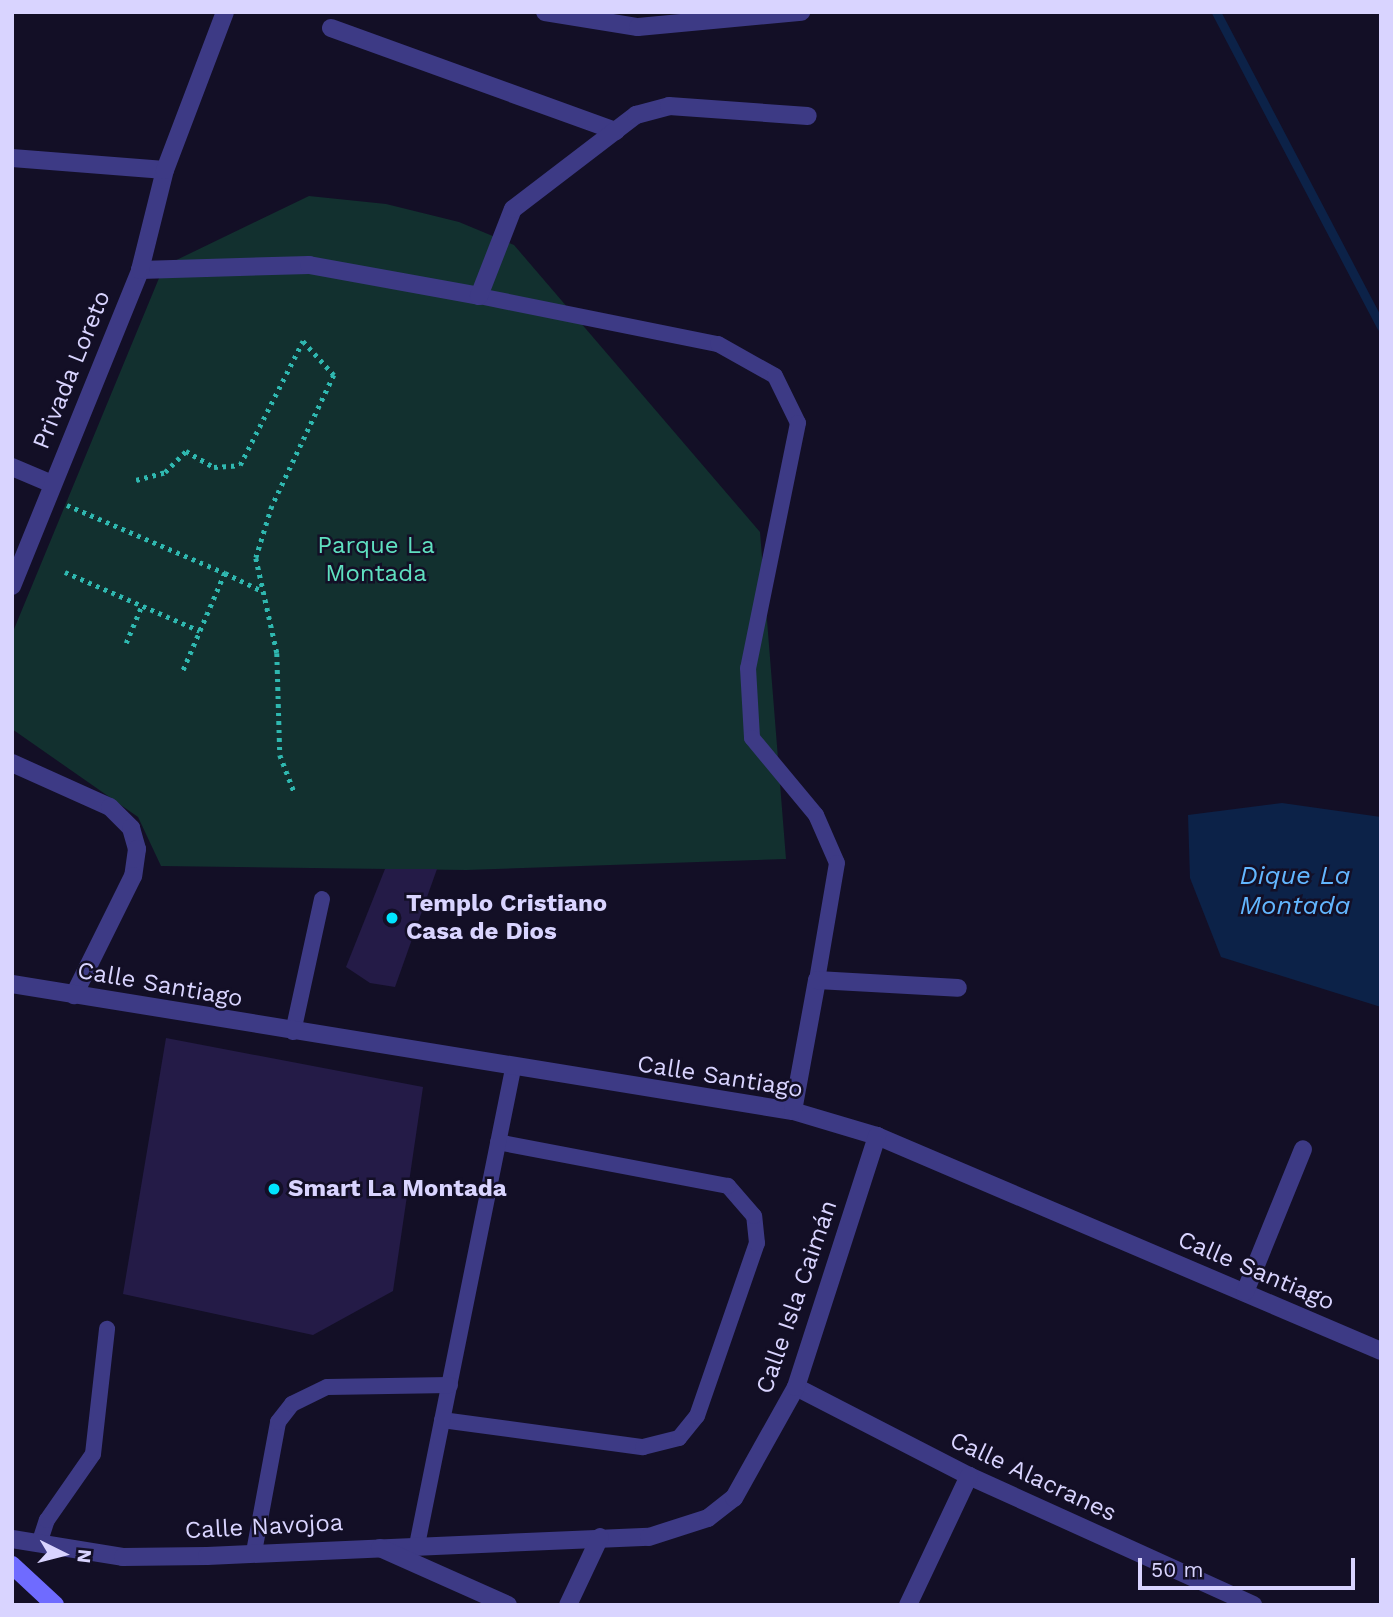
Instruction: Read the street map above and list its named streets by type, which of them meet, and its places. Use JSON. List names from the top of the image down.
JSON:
{
  "streets": {
    "street": [
      "Privada Loreto",
      "Calle Santiago",
      "Calle Isla Caimán",
      "Calle Alacranes",
      "Calle Navojoa"
    ]
  },
  "crossings": [
    ["Calle Santiago", "Calle Isla Caimán"],
    ["Calle Isla Caimán", "Calle Alacranes"],
    ["Calle Isla Caimán", "Calle Navojoa"]
  ],
  "water": ["Dique La Montada"],
  "parks": ["Parque La Montada"],
  "places": ["Templo Cristiano Casa de Dios", "Smart La Montada"],
  "scale_bar": "50 m",
  "north": "right"
}
